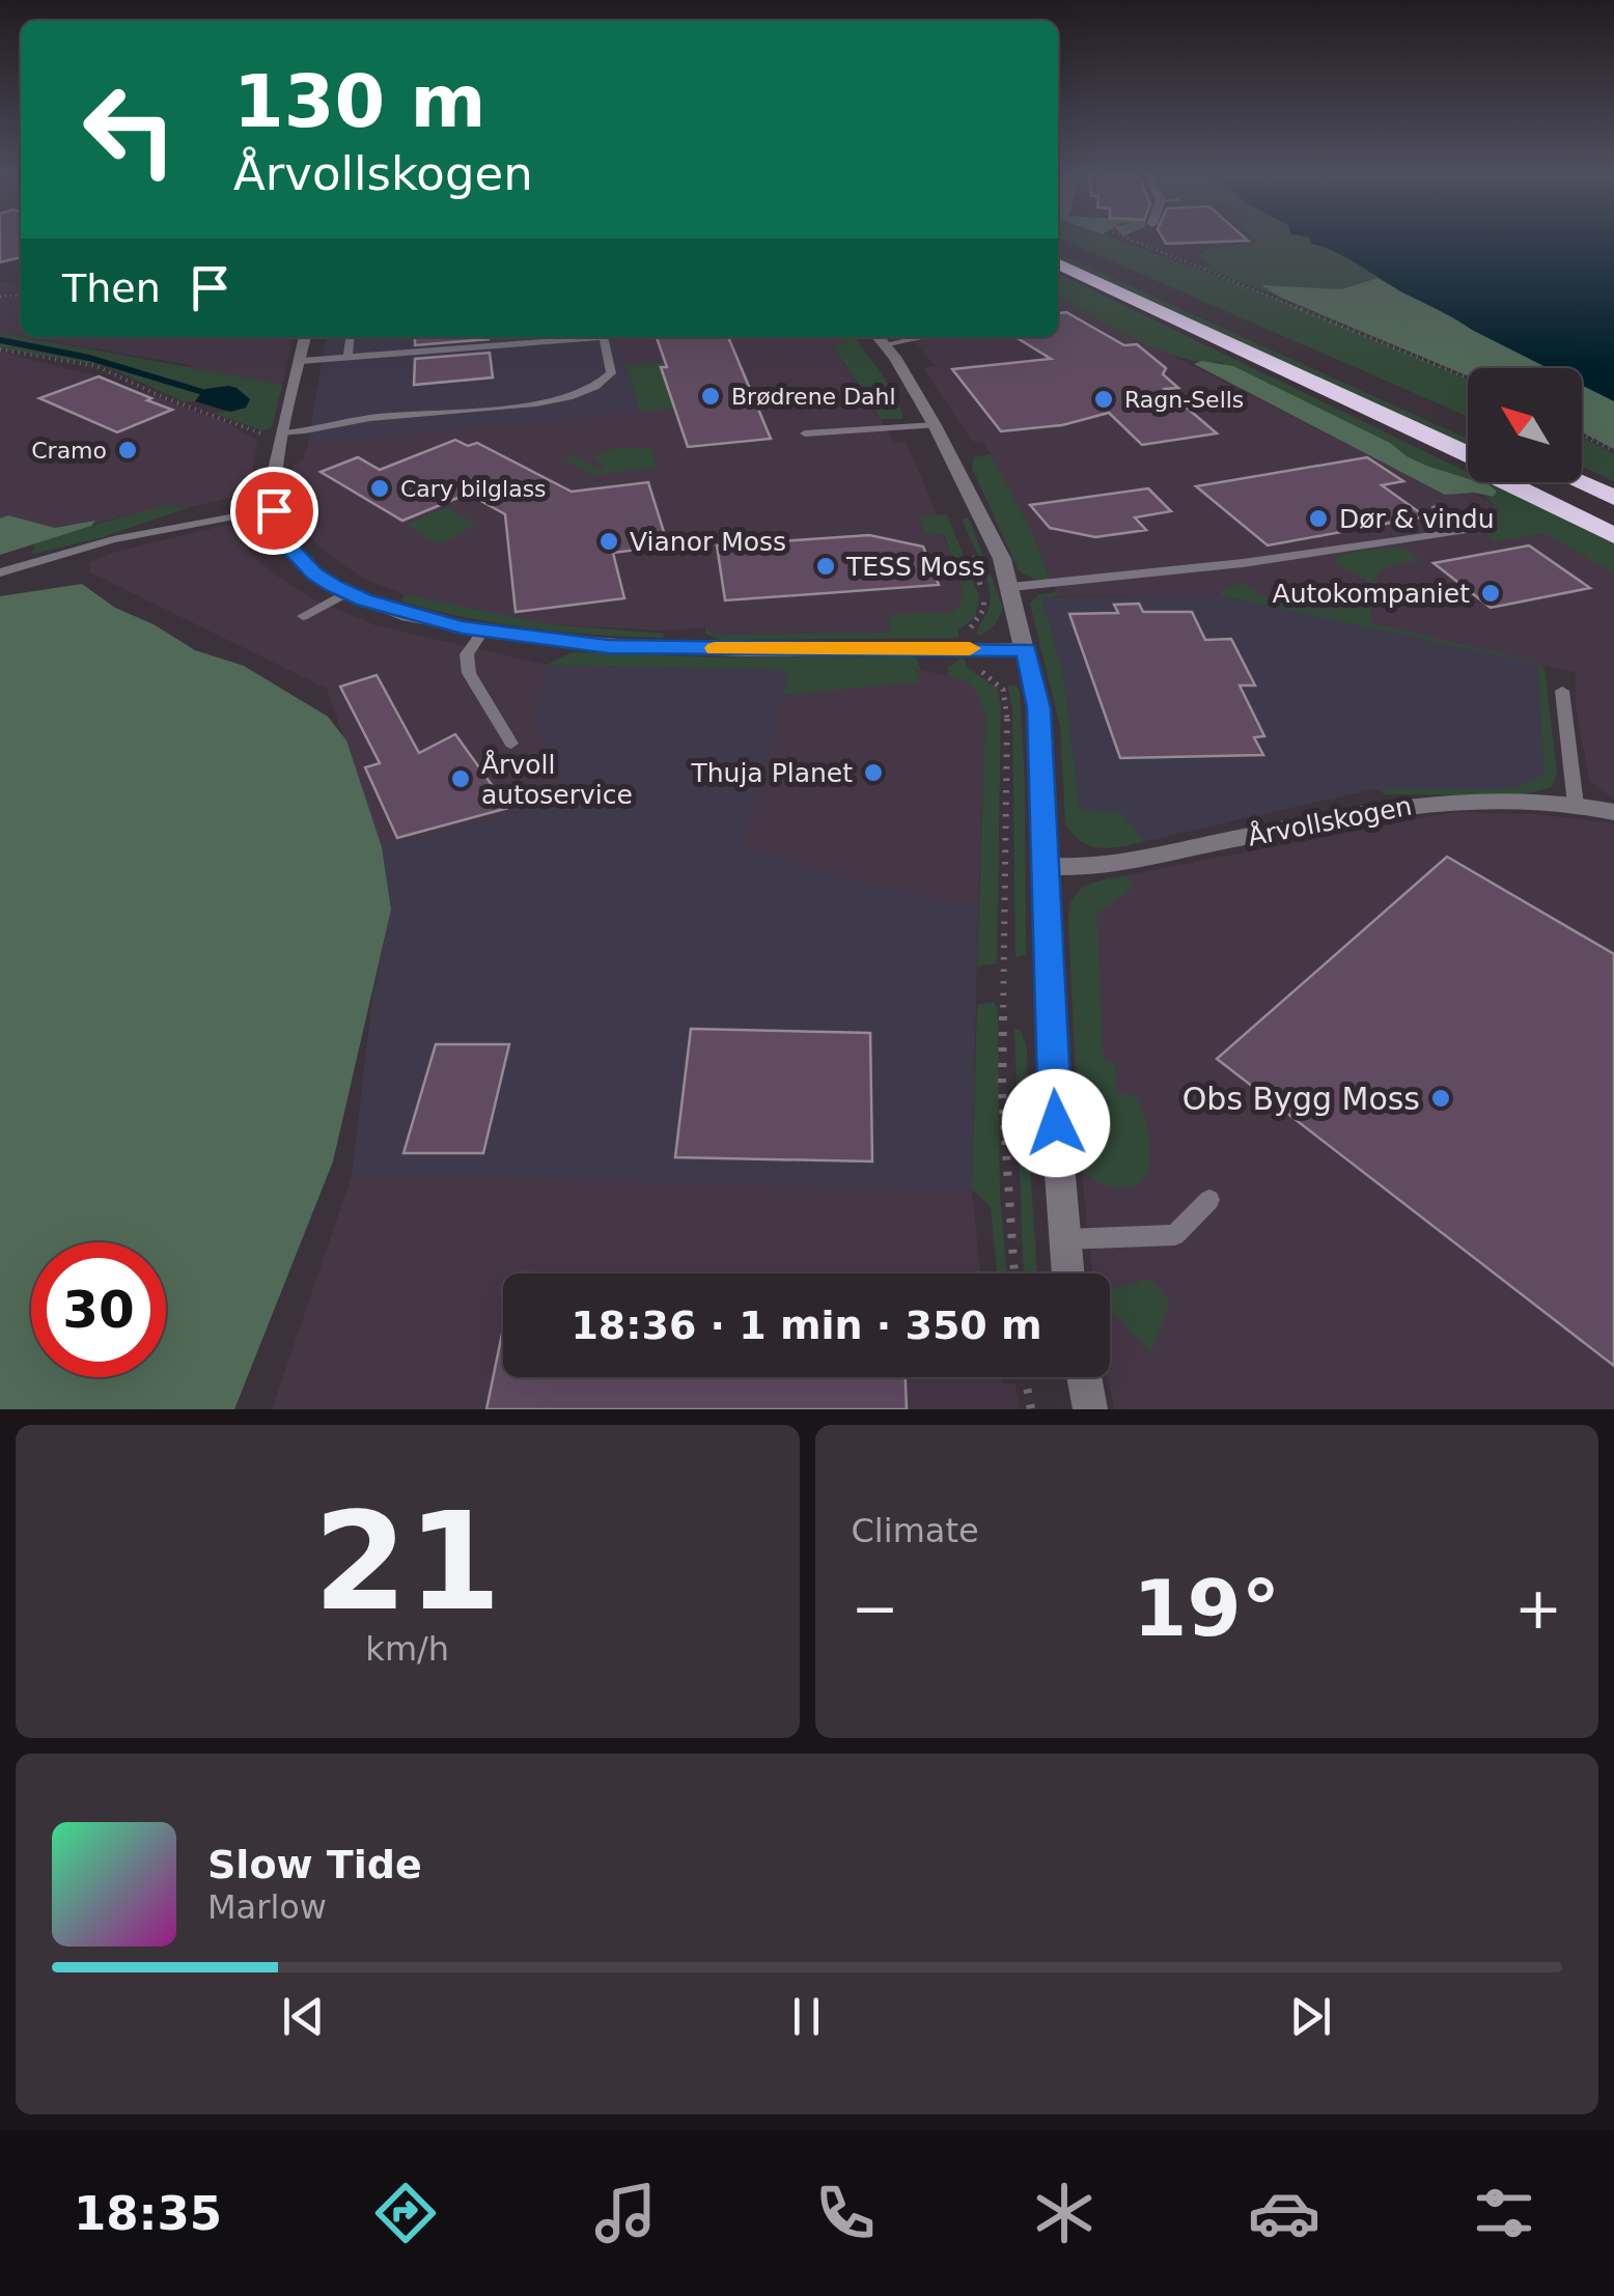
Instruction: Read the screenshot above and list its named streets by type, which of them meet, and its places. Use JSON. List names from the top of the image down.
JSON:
{
  "streets": {
    "street": ["Årvollskogen"]
  },
  "places": [
    "Brødrene Dahl",
    "Ragn-Sells",
    "Cramo",
    "Cary bilglass",
    "Dør & vindu",
    "Vianor Moss",
    "TESS Moss",
    "Autokompaniet",
    "Thuja Planet",
    "Årvoll autoservice",
    "Obs Bygg Moss"
  ],
  "north": "top left",
  "page": {
    "turn": ["130 m", "Årvollskogen"],
    "then": "Then",
    "limit": "30",
    "trip": "18:36 · 1 min · 350 m",
    "tile": [
      ["21", "km/h"],
      "Climate"
    ],
    "heat": ["−", "19°", "+"],
    "song": ["Slow Tide", "Marlow"],
    "tabs": "18:35"
  }
}
